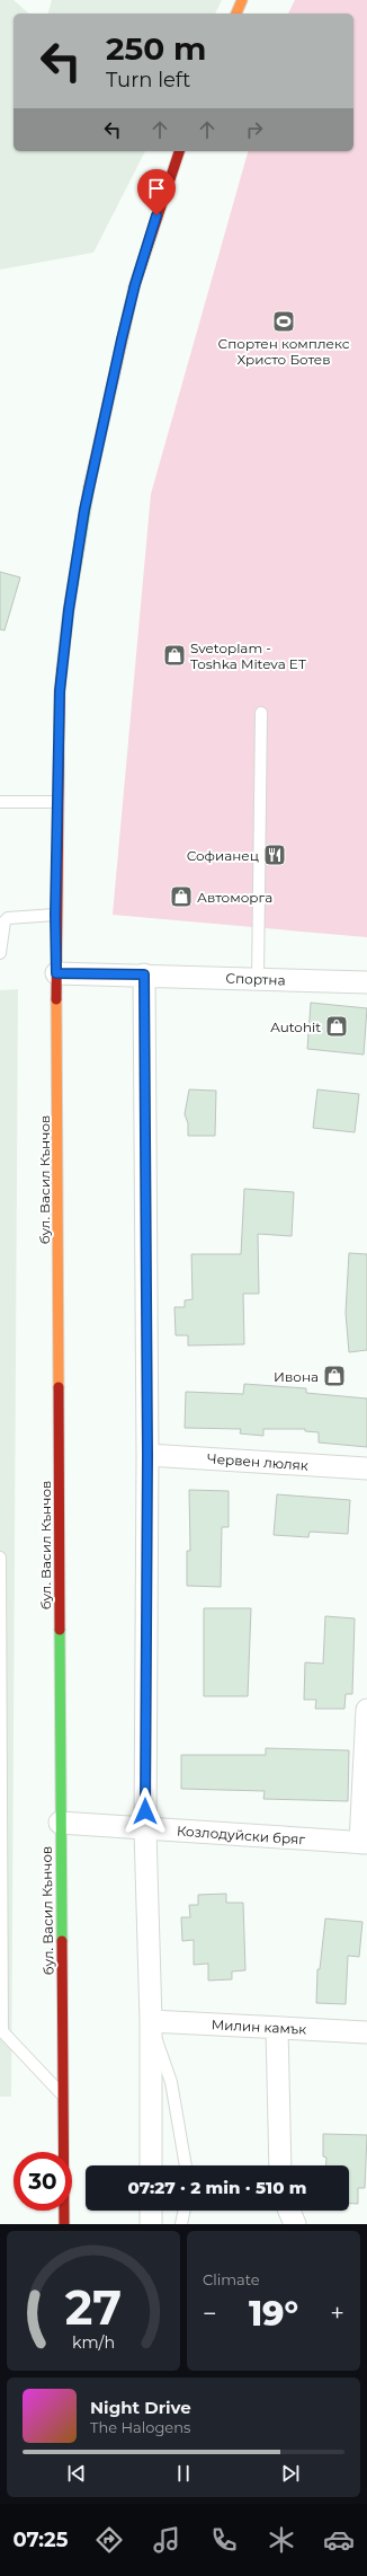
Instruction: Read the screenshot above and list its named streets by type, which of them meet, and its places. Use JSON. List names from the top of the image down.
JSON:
{
  "streets": {
    "main road": ["бул. Васил Кънчов"],
    "street": [
      "Спортна",
      "Червен люляк",
      "Козлодуйски бряг",
      "Милин камък"
    ]
  },
  "crossings": [
    ["Спортна", "бул. Васил Кънчов"],
    ["бул. Васил Кънчов", "Козлодуйски бряг"]
  ],
  "places": {
    "sports": ["Спортен комплекс Христо Ботев"],
    "shop": [
      "Svetoplam - Toshka Miteva ET",
      "Автоморга",
      "Autohit",
      "Ивона"
    ],
    "restaurant": ["Софианец"]
  },
  "page": {
    "turn": ["250 m", "Turn left"],
    "limit": "30",
    "trip": "07:27 · 2 min · 510 m",
    "tile": "Climate",
    "heat": ["−", "19°", "+"],
    "song": ["Night Drive", "The Halogens"],
    "tabs": "07:25",
    "gauge": ["27", "km/h"]
  }
}
